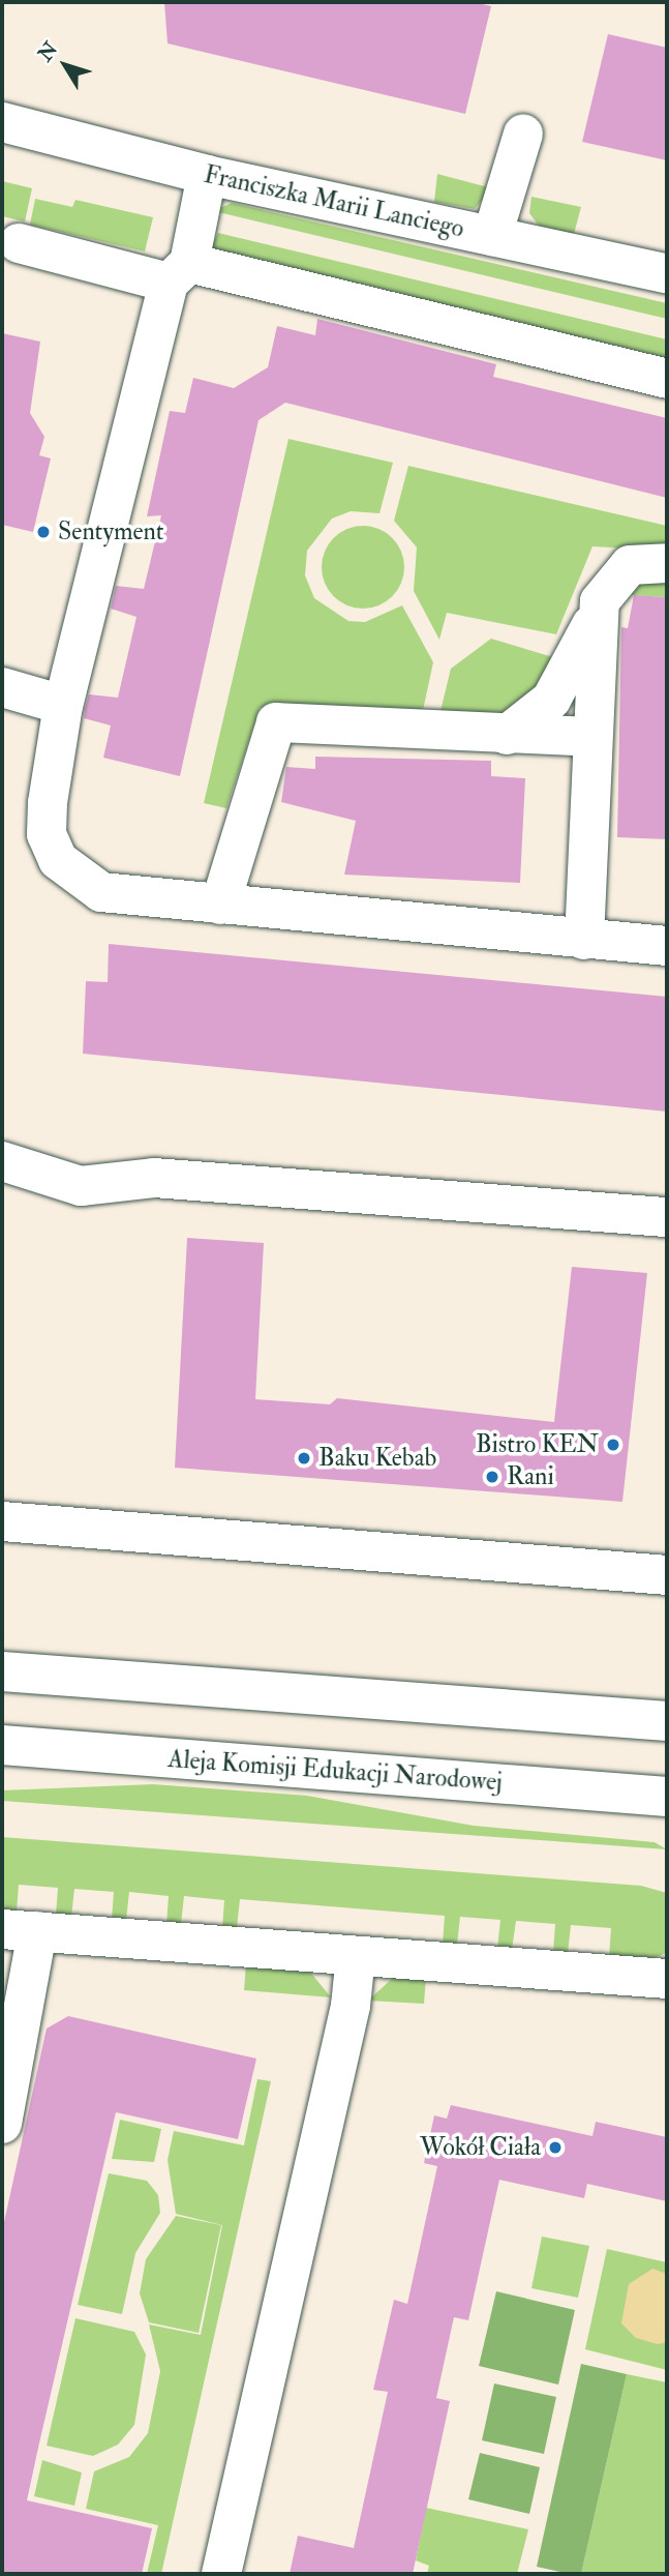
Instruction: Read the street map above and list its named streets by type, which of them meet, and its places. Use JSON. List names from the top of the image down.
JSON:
{
  "streets": {
    "street": ["Franciszka Marii Lanciego", "Aleja Komisji Edukacji Narodowej"]
  },
  "places": [
    "Sentyment",
    "Bistro KEN",
    "Baku Kebab",
    "Rani",
    "Wokół Ciała"
  ],
  "north": "top left"
}
